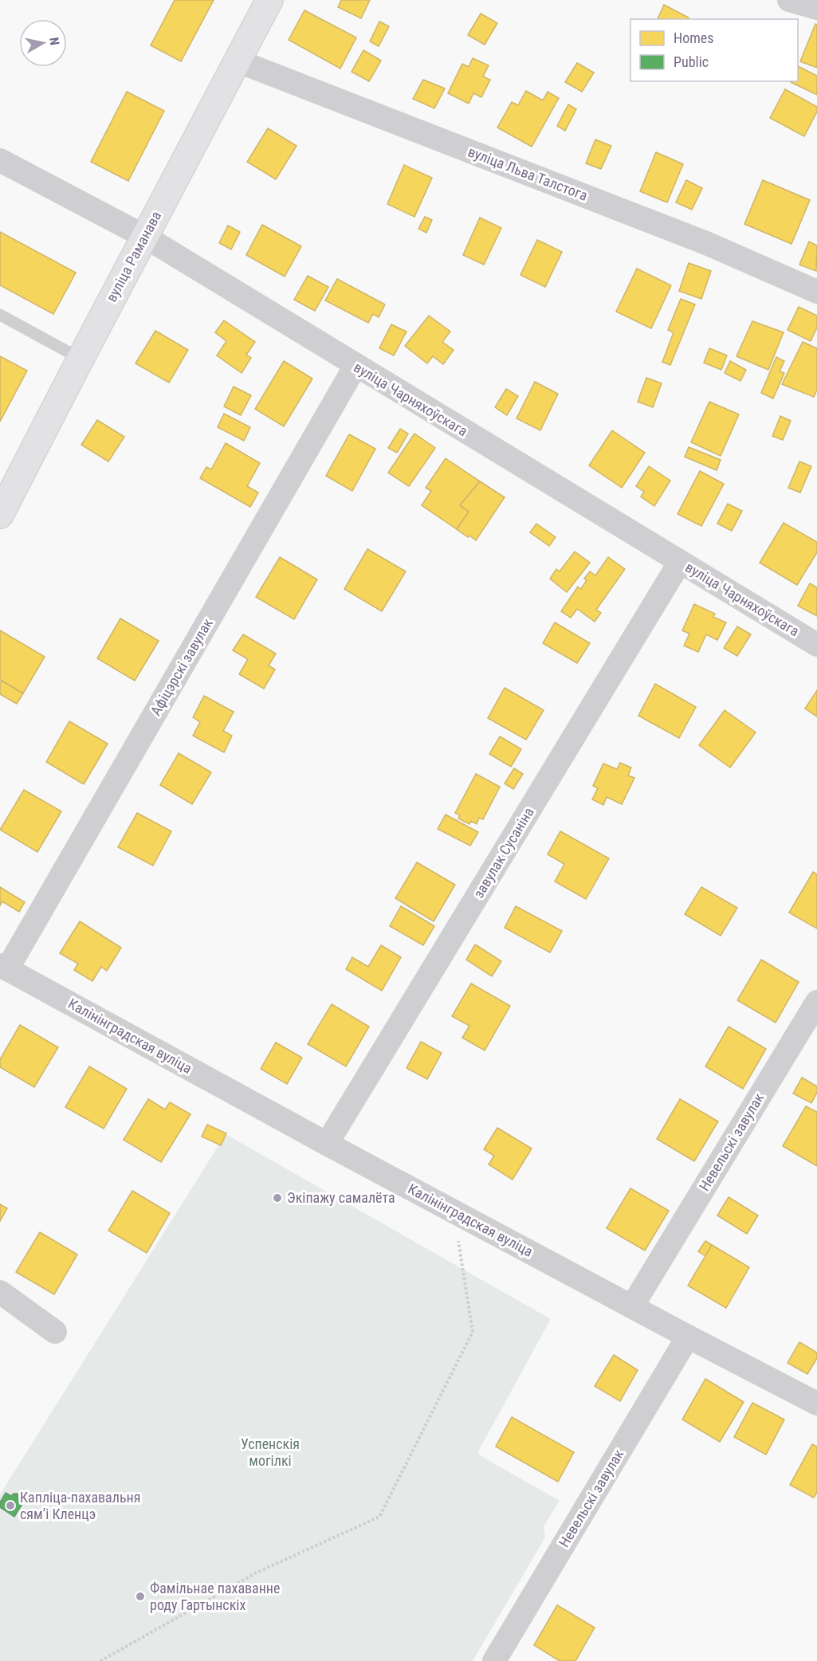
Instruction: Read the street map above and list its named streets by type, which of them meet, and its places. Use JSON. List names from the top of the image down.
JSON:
{
  "streets": {
    "main road": ["вуліца Раманава"],
    "street": [
      "вуліца Льва Талстога",
      "вуліца Чарняхоўскага",
      "Афіцэрскі завулак",
      "завулак Сусаніна",
      "Калінінградская вуліца",
      "Невельскі завулак"
    ]
  },
  "crossings": [
    ["вуліца Льва Талстога", "вуліца Раманава"],
    ["вуліца Раманава", "вуліца Чарняхоўскага"],
    ["вуліца Чарняхоўскага", "Афіцэрскі завулак"],
    ["вуліца Чарняхоўскага", "завулак Сусаніна"],
    ["Афіцэрскі завулак", "Калінінградская вуліца"],
    ["завулак Сусаніна", "Калінінградская вуліца"],
    ["Калінінградская вуліца", "Невельскі завулак"]
  ],
  "parks": ["Успенскія могілкі"],
  "places": ["Экіпажу самалёта", "Капліца-пахавальня сямʼі Кленцэ", "Фамільнае пахаванне роду Гартынскіх"],
  "legend": ["Homes", "Public"],
  "north": "right"
}
